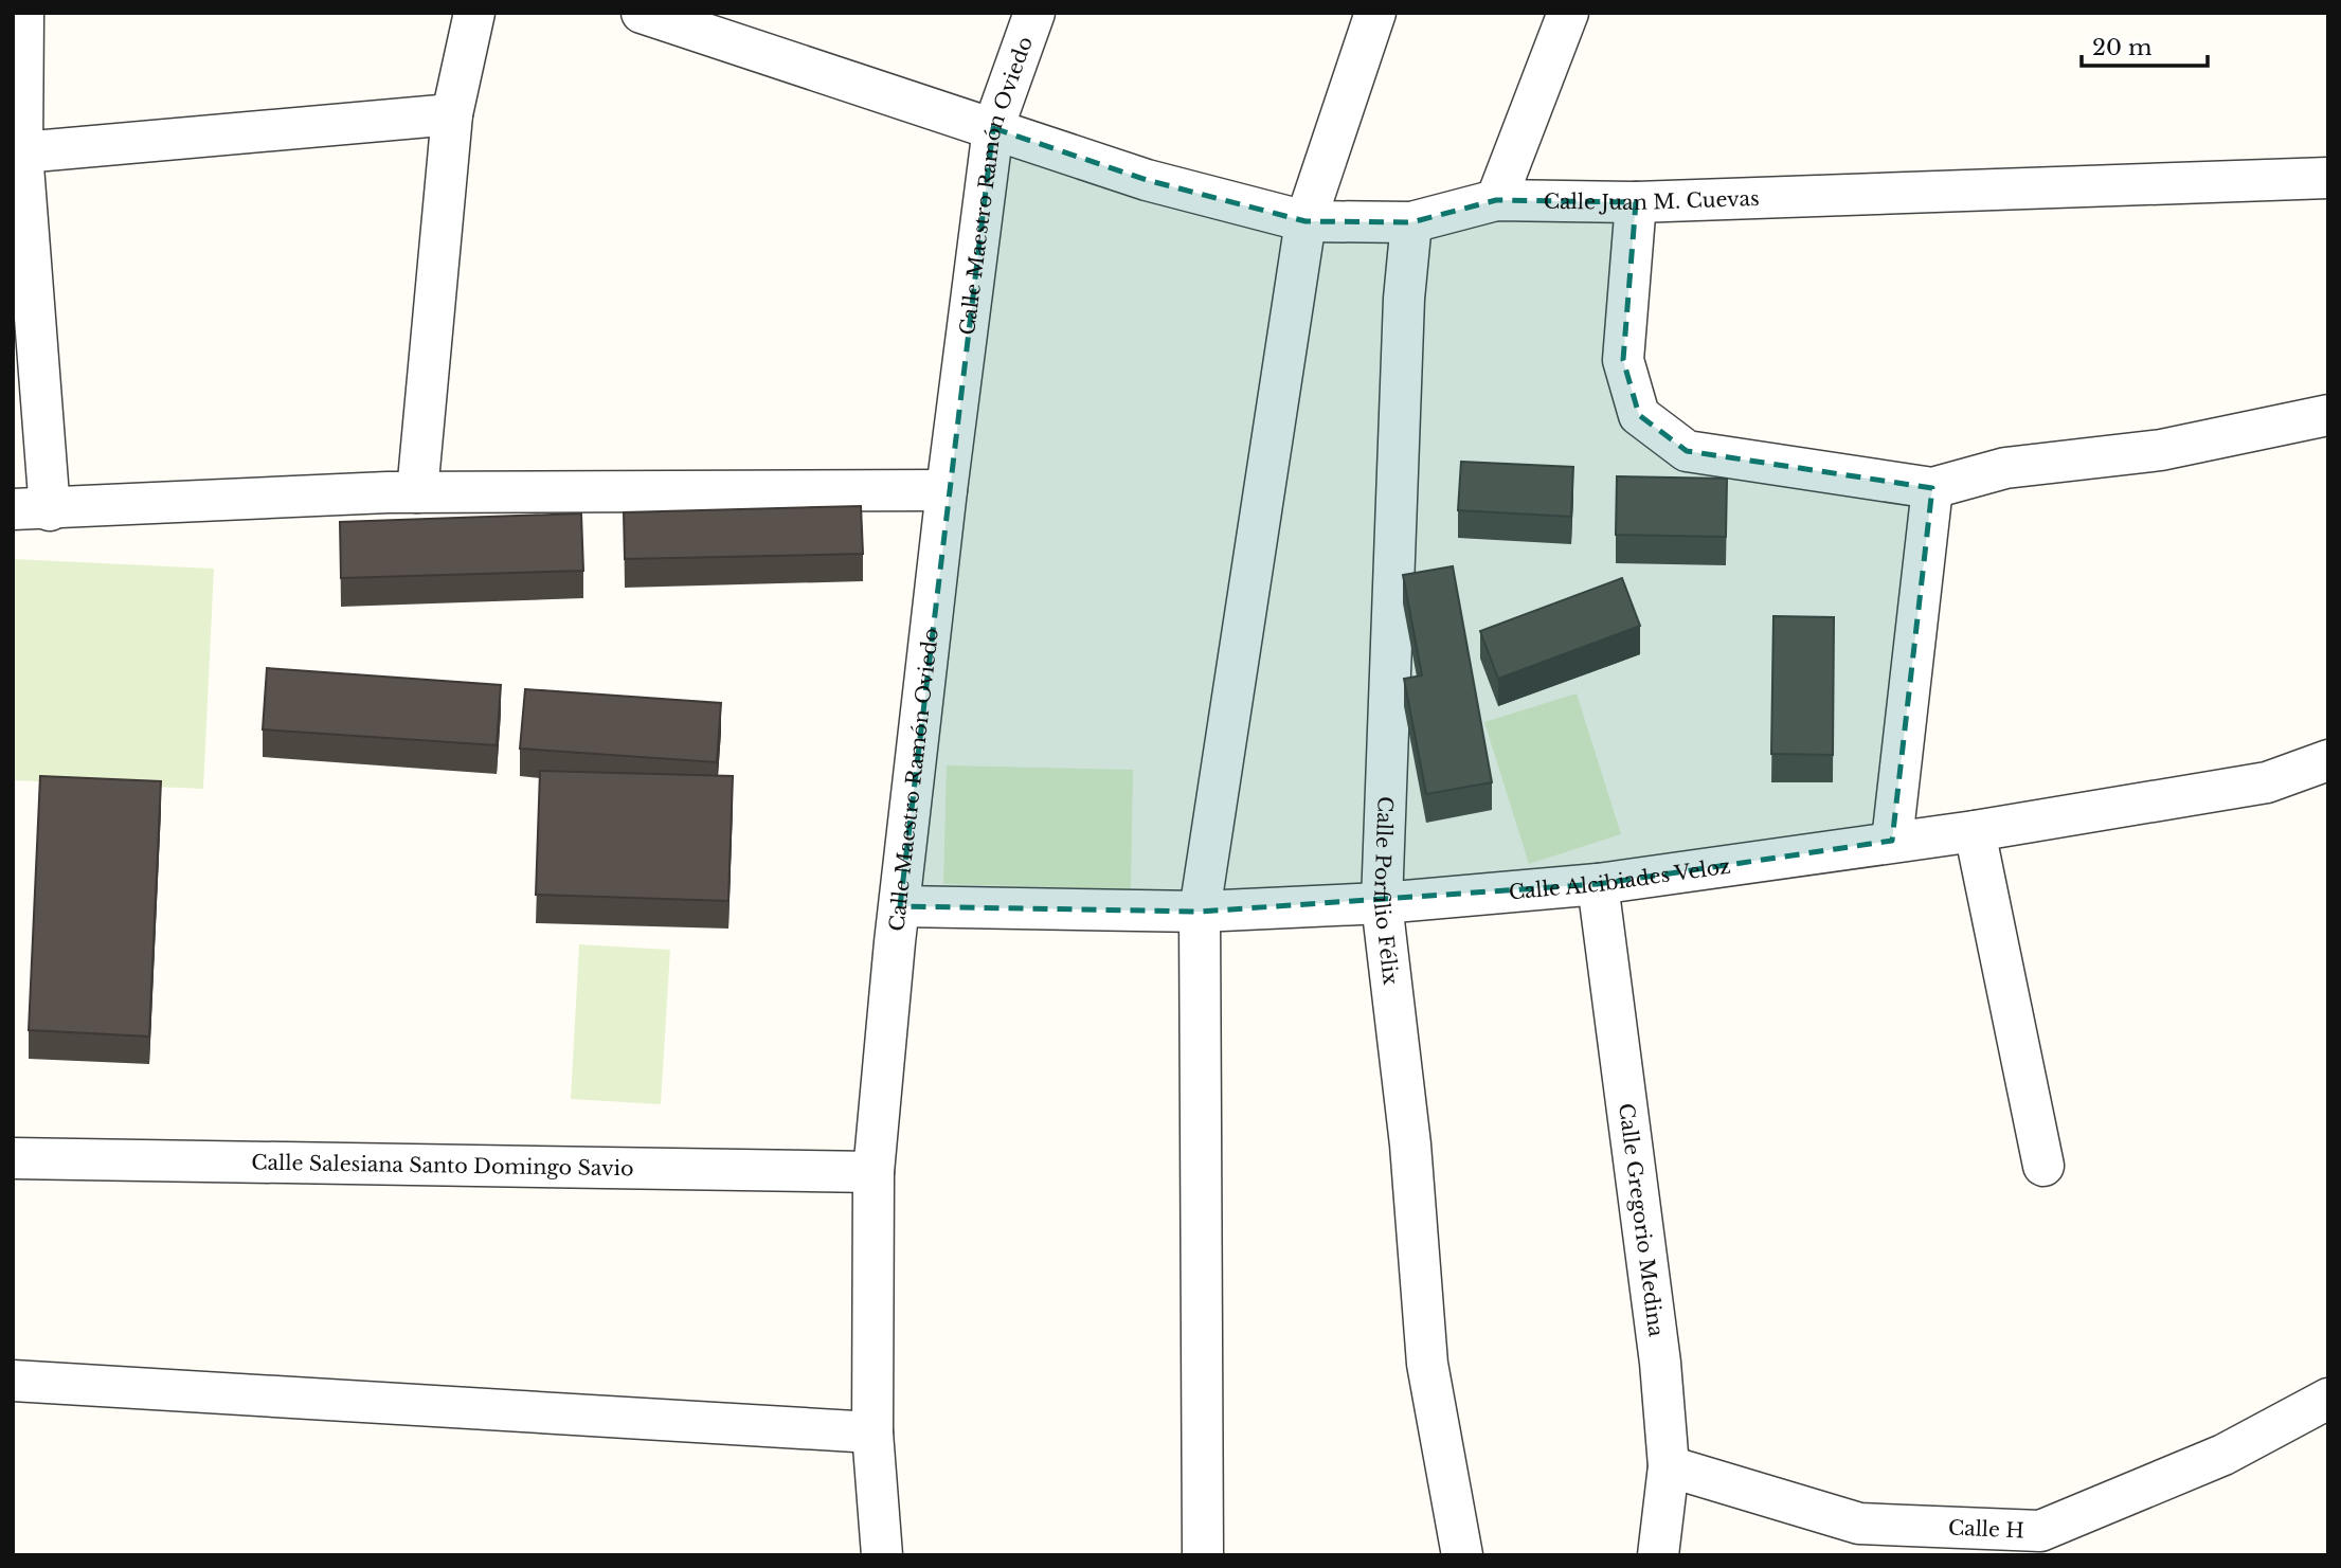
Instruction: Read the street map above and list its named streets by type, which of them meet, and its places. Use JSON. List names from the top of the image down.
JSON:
{
  "streets": {
    "street": [
      "Calle Maestro Ramón Oviedo",
      "Calle Juan M. Cuevas",
      "Calle Alcibiades Veloz",
      "Calle Porfilio Félix",
      "Calle Salesiana Santo Domingo Savio",
      "Calle Gregorio Medina",
      "Calle H"
    ]
  },
  "crossings": [
    ["Calle Maestro Ramón Oviedo", "Calle Juan M. Cuevas"],
    ["Calle Maestro Ramón Oviedo", "Calle Alcibiades Veloz"],
    ["Calle Maestro Ramón Oviedo", "Calle Salesiana Santo Domingo Savio"],
    ["Calle Juan M. Cuevas", "Calle Porfilio Félix"],
    ["Calle Alcibiades Veloz", "Calle Porfilio Félix"],
    ["Calle Alcibiades Veloz", "Calle Gregorio Medina"],
    ["Calle Gregorio Medina", "Calle H"]
  ],
  "scale_bar": "20 m"
}
